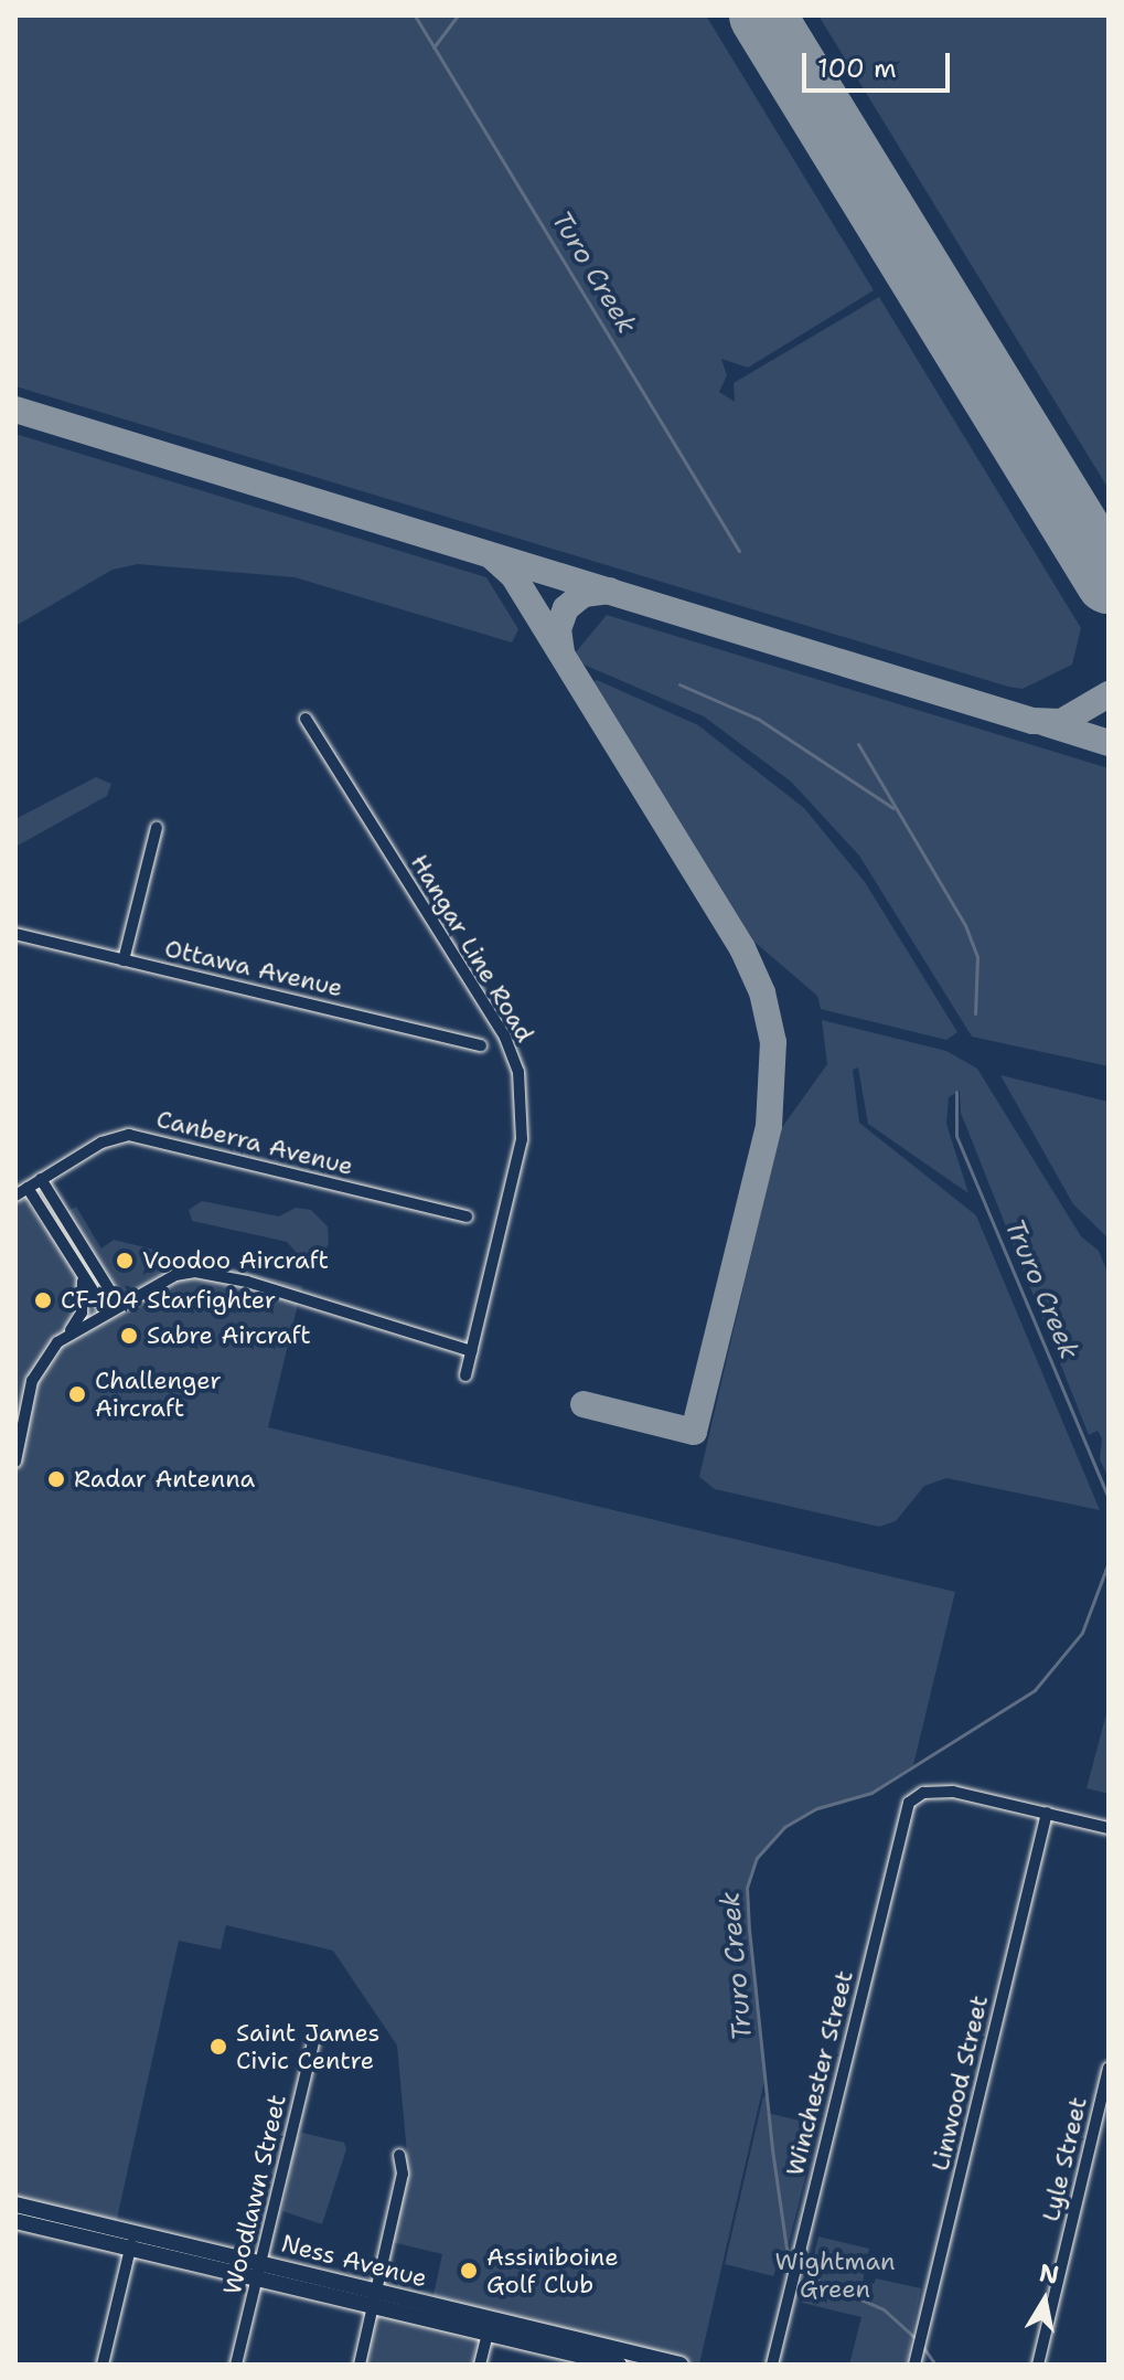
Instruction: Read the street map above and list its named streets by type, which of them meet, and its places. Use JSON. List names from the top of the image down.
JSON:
{
  "streets": {
    "main road": ["Ness Avenue"],
    "street": [
      "Hangar Line Road",
      "Ottawa Avenue",
      "Canberra Avenue",
      "Winchester Street",
      "Linwood Street",
      "Lyle Street",
      "Woodlawn Street"
    ]
  },
  "crossings": [
    ["Winchester Street", "Linwood Street"],
    ["Woodlawn Street", "Ness Avenue"]
  ],
  "water": ["Turo Creek", "Truro Creek"],
  "parks": ["Wightman Green"],
  "places": [
    "Voodoo Aircraft",
    "CF-104 Starfighter",
    "Sabre Aircraft",
    "Challenger Aircraft",
    "Radar Antenna",
    "Saint James Civic Centre",
    "Assiniboine Golf Club"
  ],
  "scale_bar": "100 m",
  "north": "top"
}
